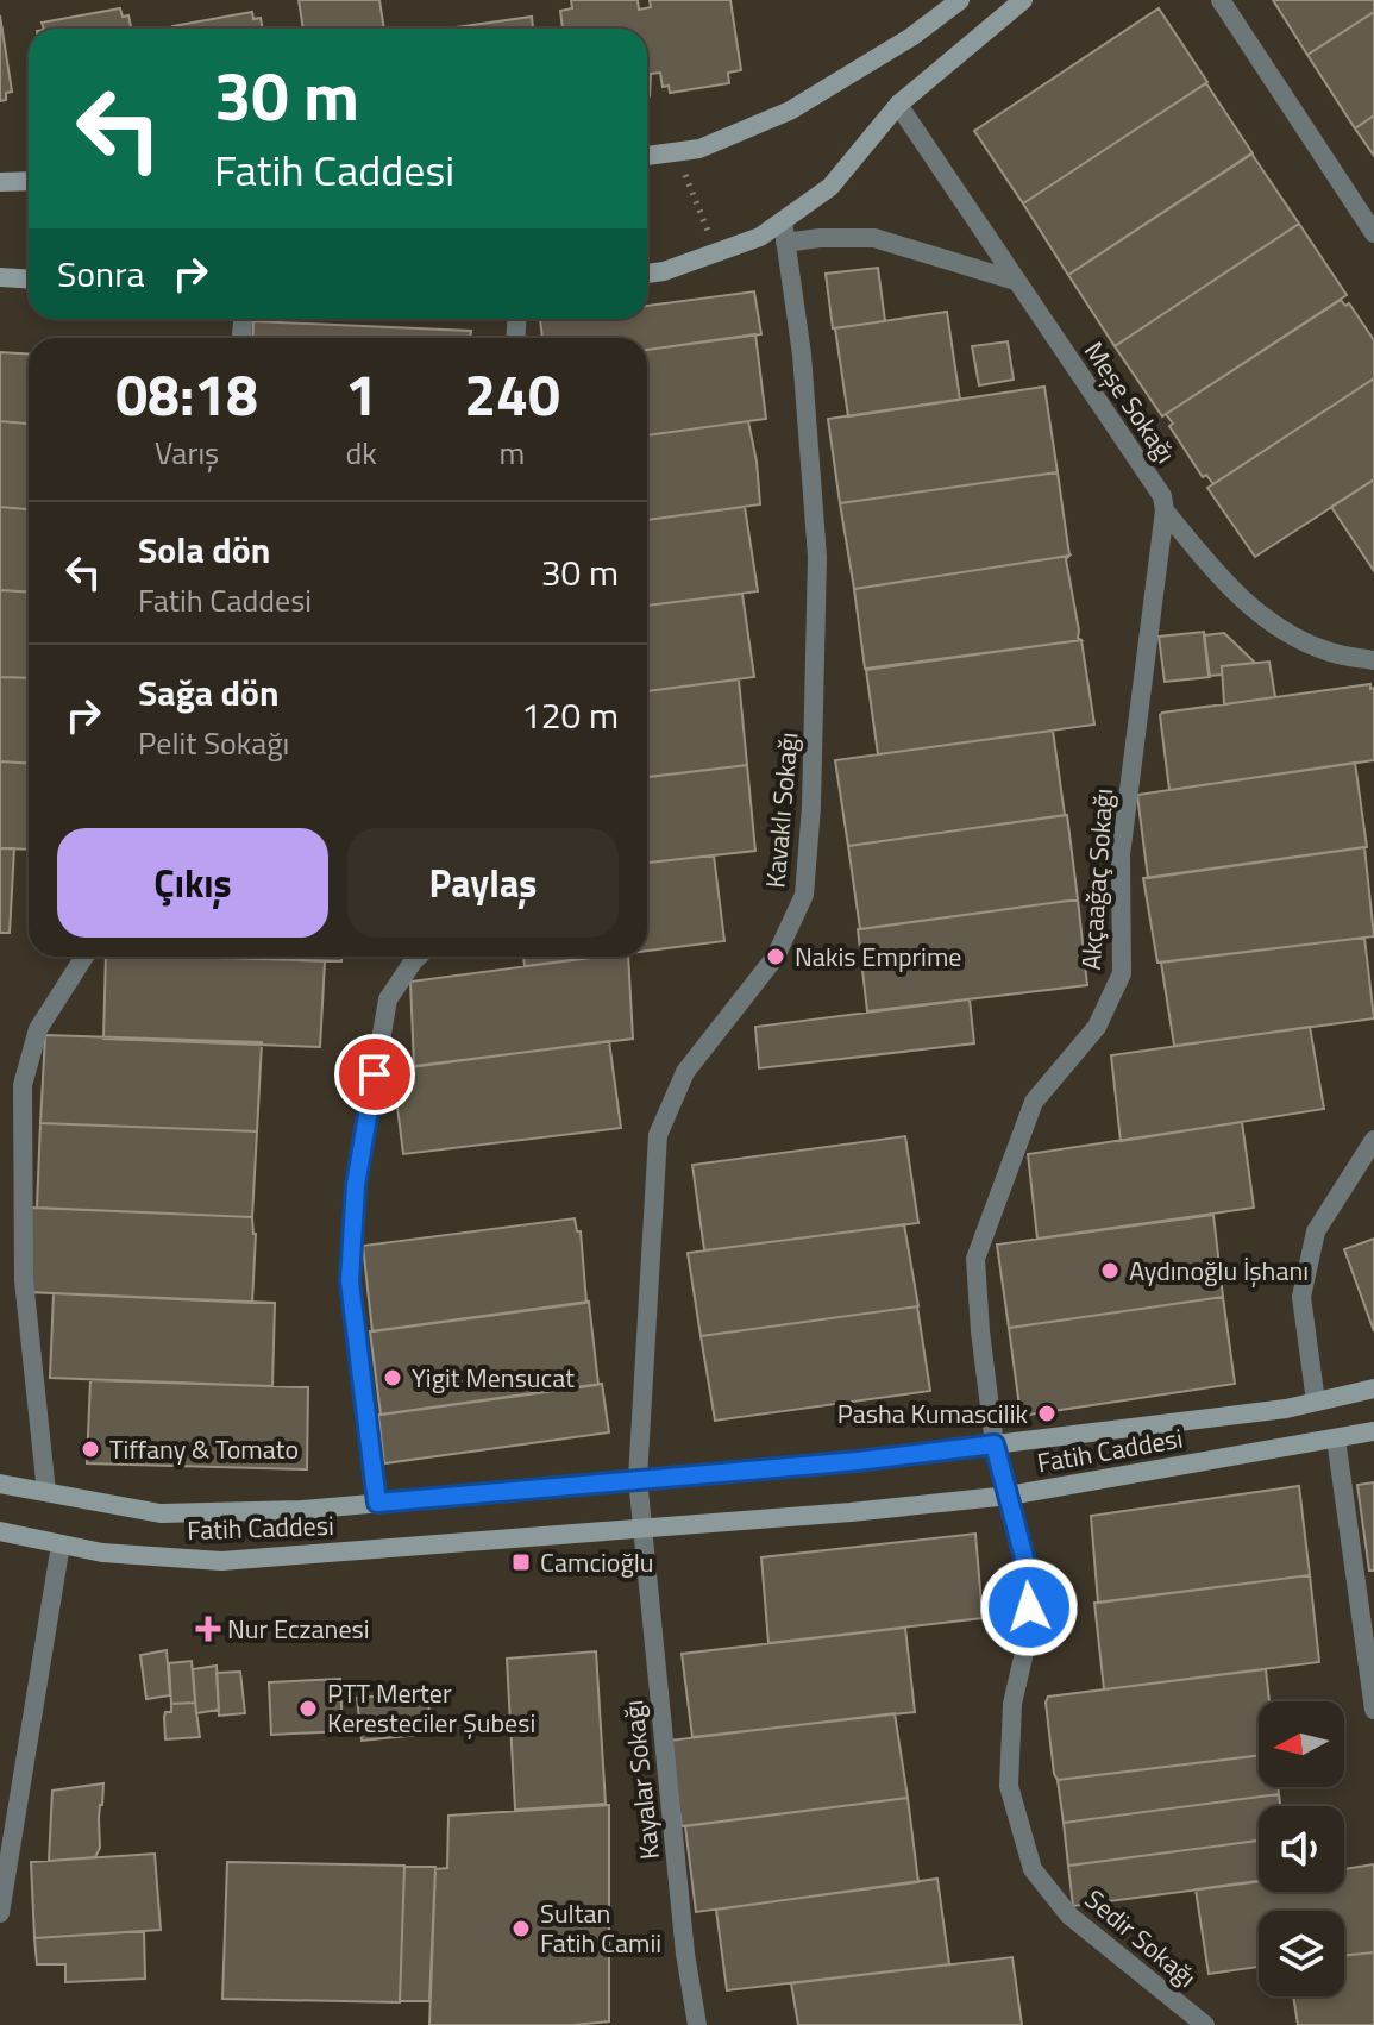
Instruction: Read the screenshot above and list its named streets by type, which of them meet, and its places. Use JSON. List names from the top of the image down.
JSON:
{
  "streets": {
    "main road": ["Fatih Caddesi"],
    "street": [
      "Meşe Sokağı",
      "Kavaklı Sokağı",
      "Akçaağaç Sokağı",
      "Kayalar Sokağı",
      "Sedir Sokağı"
    ]
  },
  "crossings": [
    ["Meşe Sokağı", "Akçaağaç Sokağı"],
    ["Kavaklı Sokağı", "Fatih Caddesi"],
    ["Kavaklı Sokağı", "Kayalar Sokağı"],
    ["Akçaağaç Sokağı", "Fatih Caddesi"],
    ["Akçaağaç Sokağı", "Sedir Sokağı"],
    ["Fatih Caddesi", "Kayalar Sokağı"],
    ["Fatih Caddesi", "Sedir Sokağı"]
  ],
  "places": {
    "other": [
      "Nakis Emprime",
      "Aydınoğlu İşhanı",
      "Yigit Mensucat",
      "Pasha Kumascilik",
      "Tiffany & Tomato",
      "PTT Merter Keresteciler Şubesi",
      "Sultan Fatih Camii"
    ],
    "transit": ["Camcioğlu"],
    "health": ["Nur Eczanesi"]
  },
  "north": "left",
  "page": {
    "turn": ["30 m", "Fatih Caddesi"],
    "then": "Sonra",
    "eta": [
      "08:18",
      "Varış",
      "1",
      "dk",
      "240",
      "m"
    ],
    "list": [
      {
        "name": "Sola dön",
        "note": "Fatih Caddesi",
        "value": "30 m"
      },
      {
        "name": "Sağa dön",
        "note": "Pelit Sokağı",
        "value": "120 m"
      }
    ],
    "buttons": ["Çıkış", "Paylaş"]
  }
}
